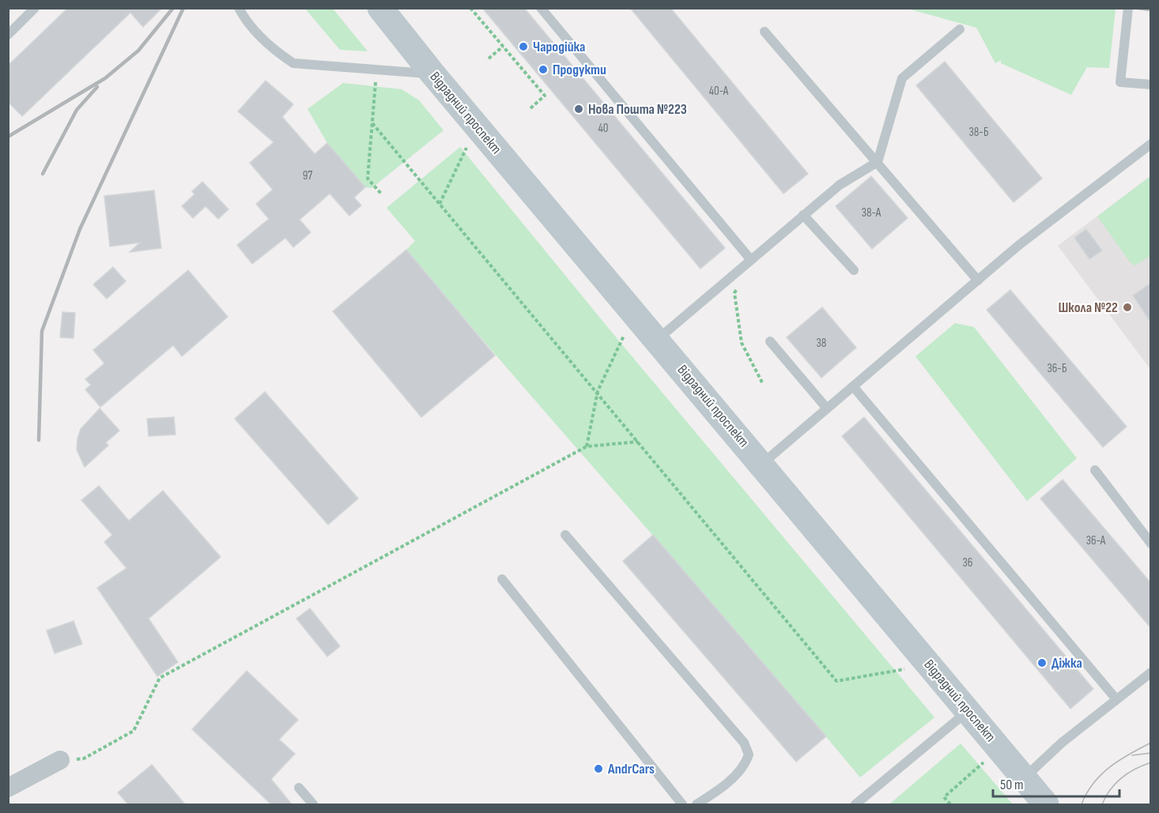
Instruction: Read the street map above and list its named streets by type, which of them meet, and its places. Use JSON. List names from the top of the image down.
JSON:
{
  "streets": {
    "main road": ["Відрадний проспект"]
  },
  "places": [
    "Чародійка",
    "Продукти",
    "Нова Пошта №223",
    "Школа №22",
    "Діжка",
    "AndrCars"
  ],
  "house_numbers": [
    "40-А",
    "40",
    "38-Б",
    "97",
    "38-А",
    "38",
    "36-Б",
    "36-А",
    "36"
  ],
  "scale_bar": "50 m"
}
